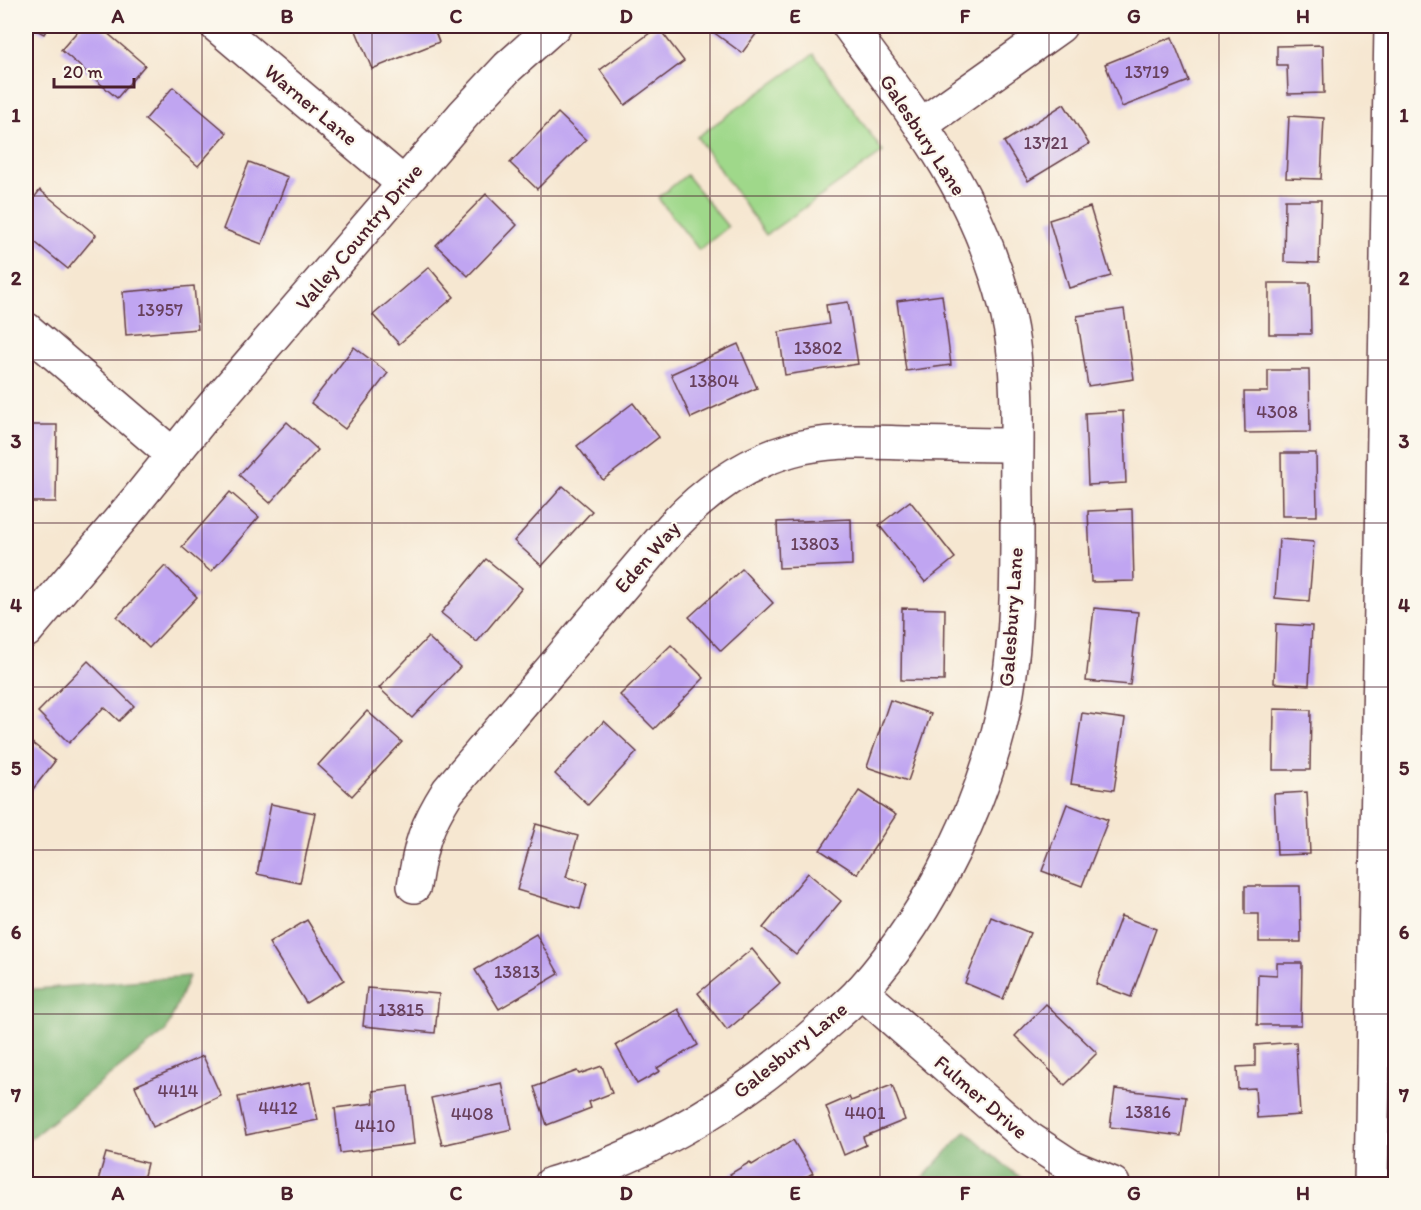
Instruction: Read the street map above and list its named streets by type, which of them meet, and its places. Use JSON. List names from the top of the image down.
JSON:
{
  "streets": {
    "street": [
      "Warner Lane",
      "Galesbury Lane",
      "Valley Country Drive",
      "Eden Way",
      "Fulmer Drive"
    ]
  },
  "crossings": [
    ["Warner Lane", "Valley Country Drive"],
    ["Galesbury Lane", "Eden Way"],
    ["Galesbury Lane", "Fulmer Drive"]
  ],
  "house_numbers": [
    "13719",
    "13721",
    "13957",
    "13802",
    "13804",
    "4308",
    "13803",
    "13813",
    "13815",
    "4414",
    "4412",
    "13816",
    "4401",
    "4408",
    "4410"
  ],
  "scale_bar": "20 m",
  "grid": {
    "columns": [
      "A",
      "B",
      "C",
      "D",
      "E",
      "F",
      "G",
      "H"
    ],
    "rows": [
      "1",
      "2",
      "3",
      "4",
      "5",
      "6",
      "7"
    ]
  }
}
